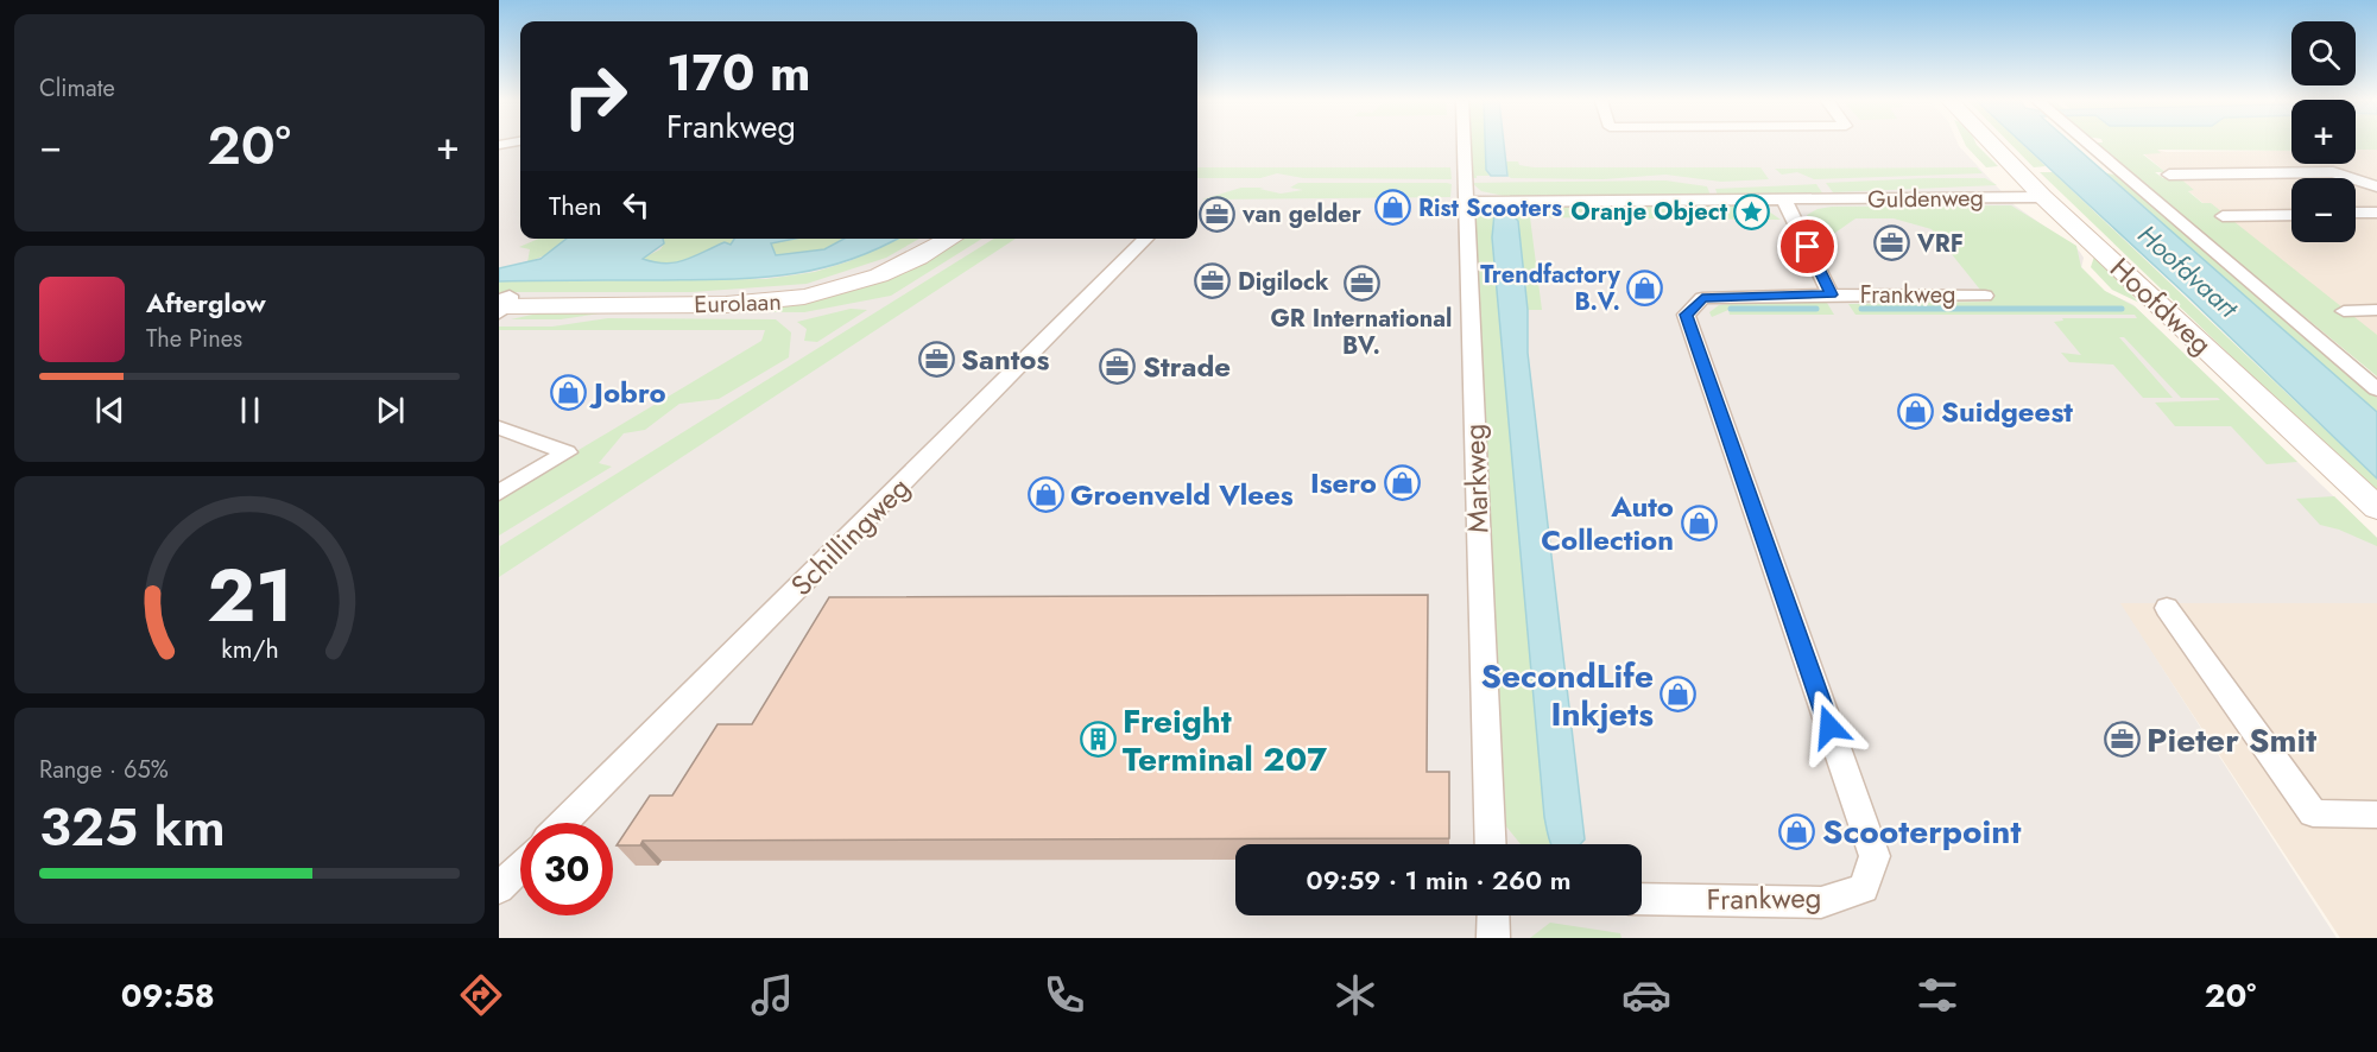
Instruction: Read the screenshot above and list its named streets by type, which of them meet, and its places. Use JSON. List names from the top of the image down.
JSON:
{
  "streets": {
    "main road": ["Eurolaan", "Hoofdweg"],
    "street": [
      "Guldenweg",
      "Frankweg",
      "Markweg",
      "Schillingweg"
    ]
  },
  "crossings": [
    ["Guldenweg", "Frankweg"],
    ["Guldenweg", "Hoofdweg"],
    ["Guldenweg", "Markweg"]
  ],
  "water": ["Hoofdvaart"],
  "places": {
    "shop": [
      "Rist Scooters",
      "Trendfactory B.V.",
      "Jobro",
      "Suidgeest",
      "Isero",
      "Groenveld Vlees",
      "Auto Collection",
      "SecondLife Inkjets",
      "Scooterpoint"
    ],
    "place": ["Oranje Object"],
    "office": [
      "van gelder",
      "VRF",
      "Digilock",
      "GR International BV.",
      "Santos",
      "Strade",
      "Pieter Smit"
    ],
    "building": ["Freight Terminal 207"]
  },
  "page": {
    "tile": [
      "Climate",
      ["Range · 65%", "325 km"]
    ],
    "map_buttons": ["+", "−"],
    "turn": ["170 m", "Frankweg"],
    "heat": ["−", "20°", "+"],
    "then": "Then",
    "song": ["Afterglow", "The Pines"],
    "limit": "30",
    "trip": "09:59 · 1 min · 260 m",
    "tabs": ["09:58", "20°"],
    "gauge": ["21", "km/h"]
  }
}
